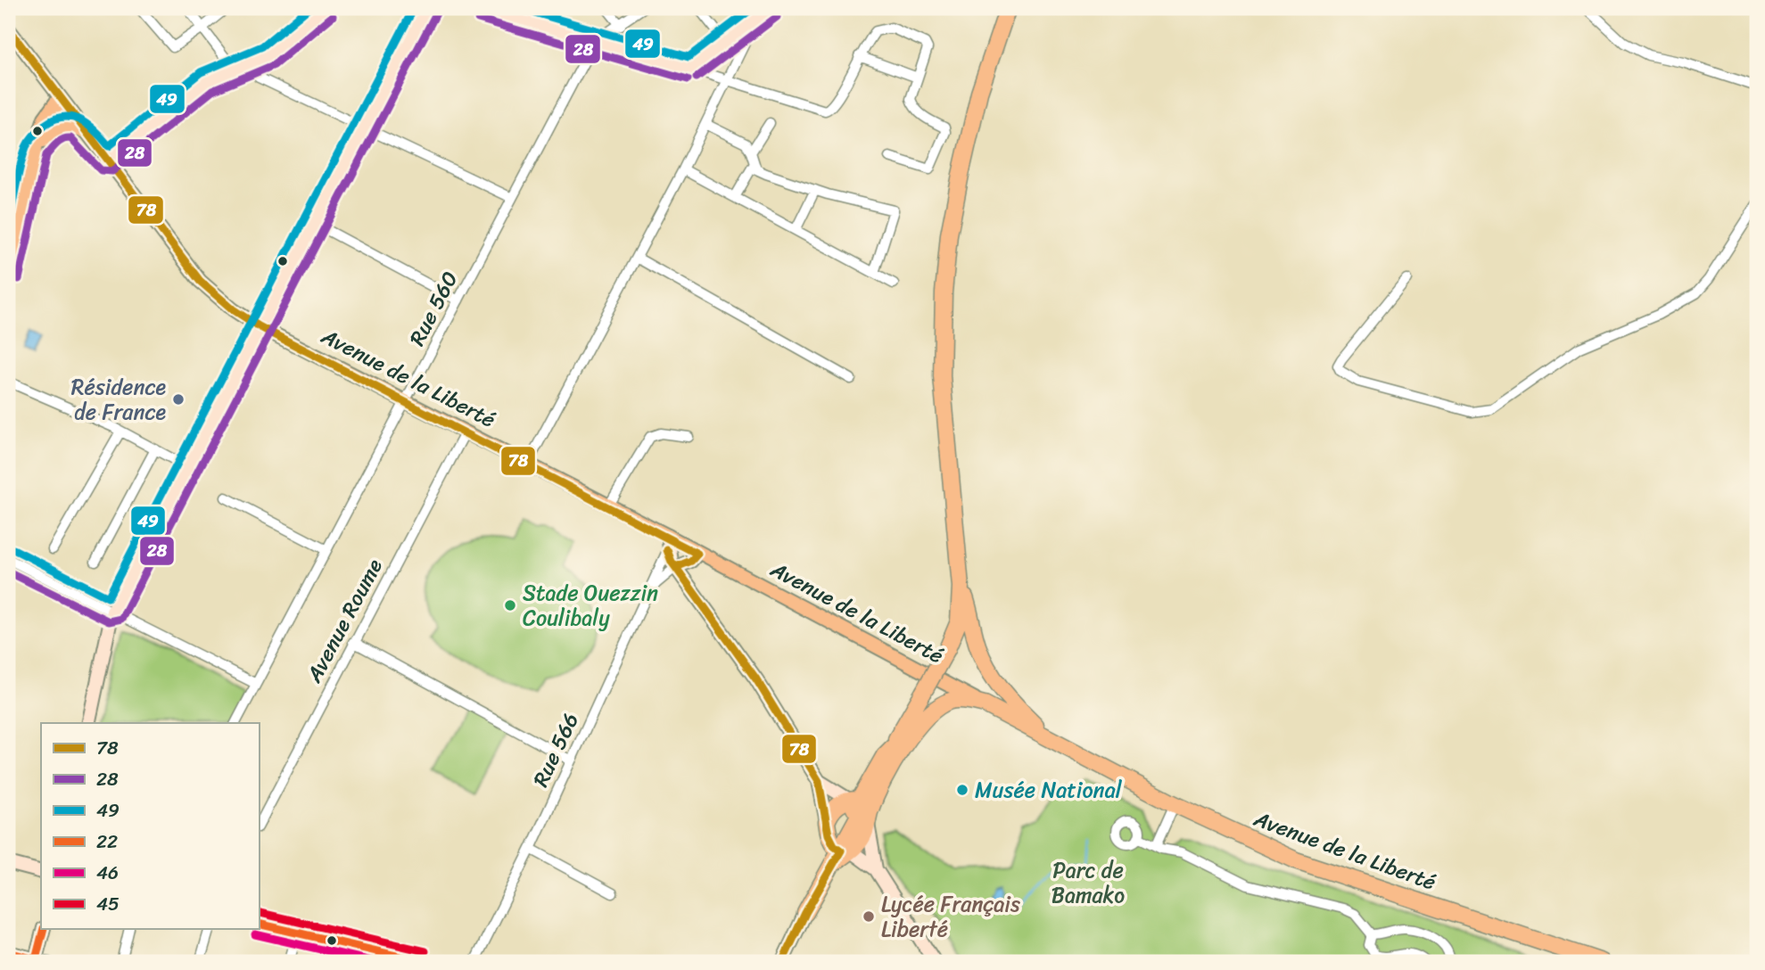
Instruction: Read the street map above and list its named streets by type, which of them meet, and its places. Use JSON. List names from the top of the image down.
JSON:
{
  "streets": {
    "highway": ["Avenue de la Liberté"],
    "street": ["Rue 560", "Avenue Roume", "Rue 566"]
  },
  "crossings": [
    ["Rue 560", "Avenue de la Liberté"],
    ["Avenue de la Liberté", "Avenue Roume"]
  ],
  "parks": ["Parc de Bamako"],
  "places": [
    "Résidence de France",
    "Stade Ouezzin Coulibaly",
    "Musée National",
    "Lycée Français Liberté"
  ],
  "lines": [
    "transit line 49",
    "transit line 28",
    "transit line 78",
    "transit line 45",
    "transit line 22",
    "transit line 46"
  ],
  "legend": [
    "78",
    "28",
    "49",
    "22",
    "46",
    "45"
  ]
}
